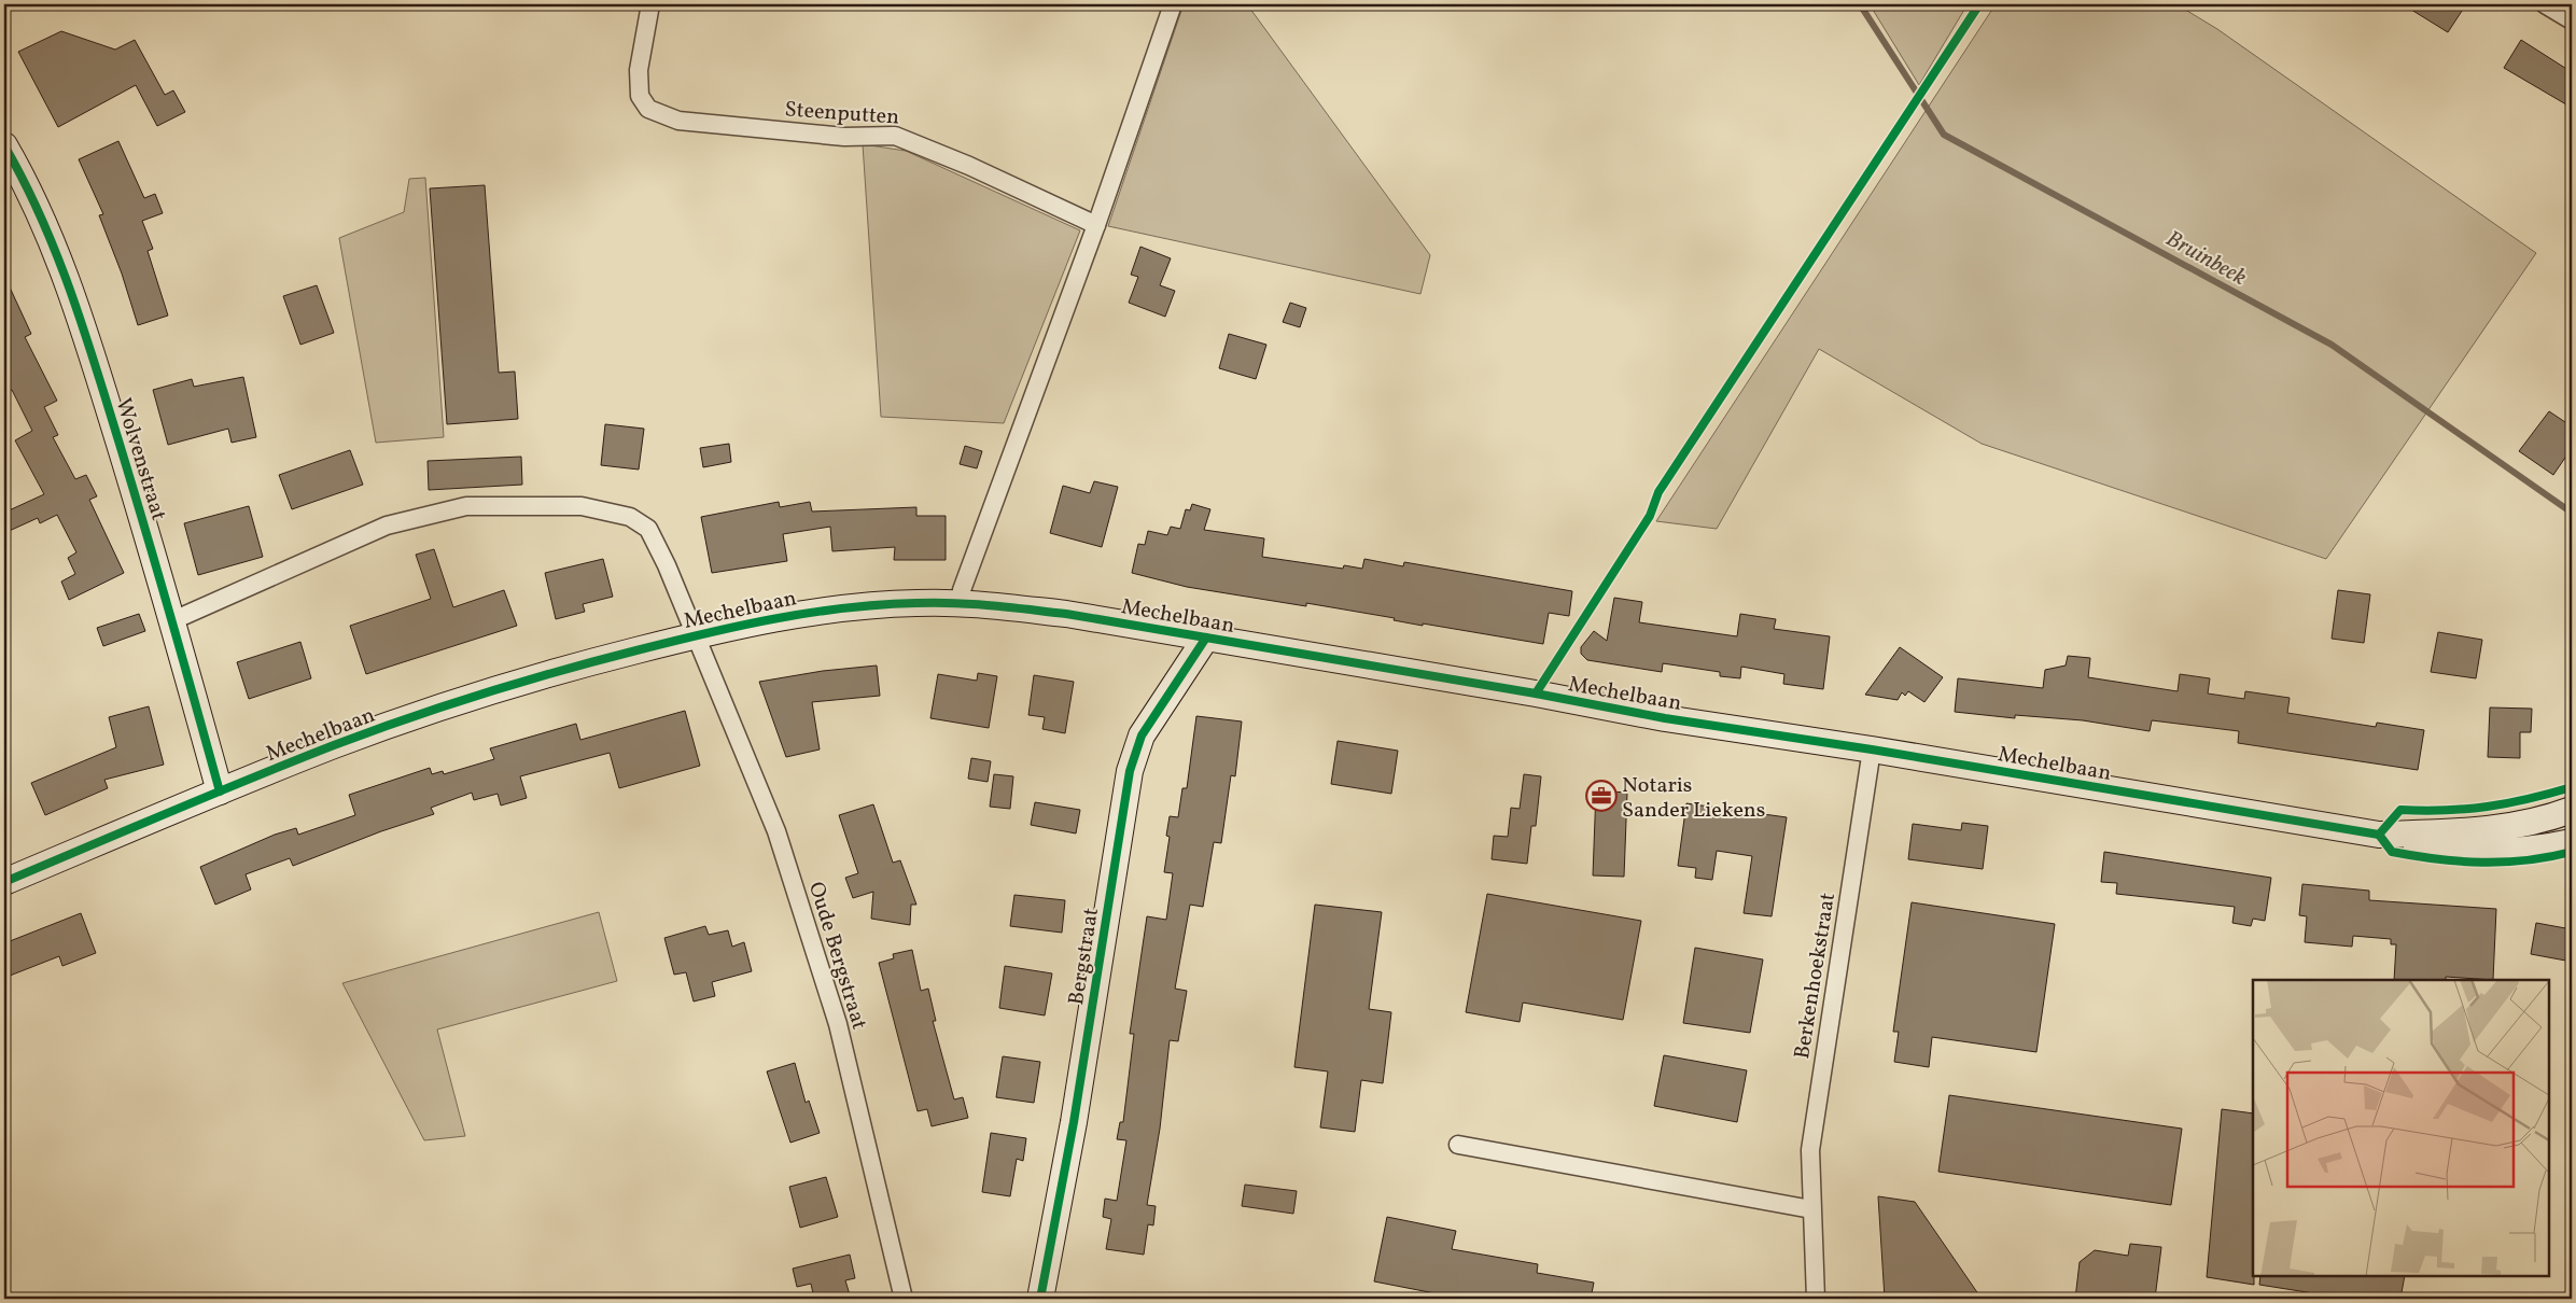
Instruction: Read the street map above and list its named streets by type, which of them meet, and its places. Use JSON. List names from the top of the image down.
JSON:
{
  "streets": {
    "street": [
      "Steenputten",
      "Wolvenstraat",
      "Mechelbaan",
      "Oude Bergstraat",
      "Bergstraat",
      "Berkenhoekstraat"
    ]
  },
  "crossings": [
    ["Wolvenstraat", "Mechelbaan"],
    ["Mechelbaan", "Oude Bergstraat"],
    ["Mechelbaan", "Bergstraat"],
    ["Mechelbaan", "Berkenhoekstraat"]
  ],
  "water": ["Bruinbeek"],
  "places": {
    "office": ["Notaris Sander Liekens"]
  }
}
